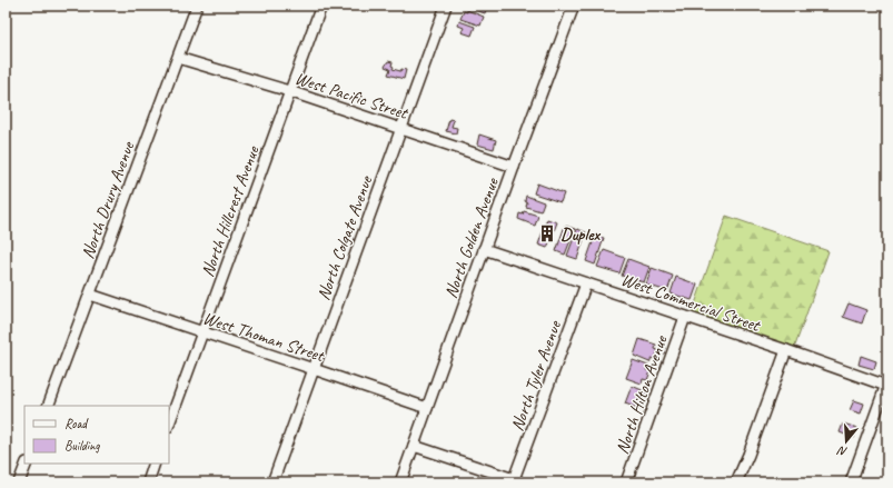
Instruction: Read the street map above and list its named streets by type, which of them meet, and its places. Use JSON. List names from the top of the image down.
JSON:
{
  "streets": {
    "street": [
      "West Pacific Street",
      "North Drury Avenue",
      "North Hillcrest Avenue",
      "North Colgate Avenue",
      "North Golden Avenue",
      "West Commercial Street",
      "West Thoman Street",
      "North Tyler Avenue",
      "North Hilton Avenue"
    ]
  },
  "crossings": [
    ["West Pacific Street", "North Drury Avenue"],
    ["West Pacific Street", "North Hillcrest Avenue"],
    ["West Pacific Street", "North Colgate Avenue"],
    ["West Pacific Street", "North Golden Avenue"],
    ["North Drury Avenue", "West Thoman Street"],
    ["North Hillcrest Avenue", "West Thoman Street"],
    ["North Colgate Avenue", "West Thoman Street"],
    ["North Golden Avenue", "West Commercial Street"],
    ["North Golden Avenue", "West Thoman Street"],
    ["West Commercial Street", "North Tyler Avenue"],
    ["West Commercial Street", "North Hilton Avenue"]
  ],
  "places": {
    "building": ["Duplex"]
  },
  "legend": ["Road", "Building"],
  "north": "bottom"
}
